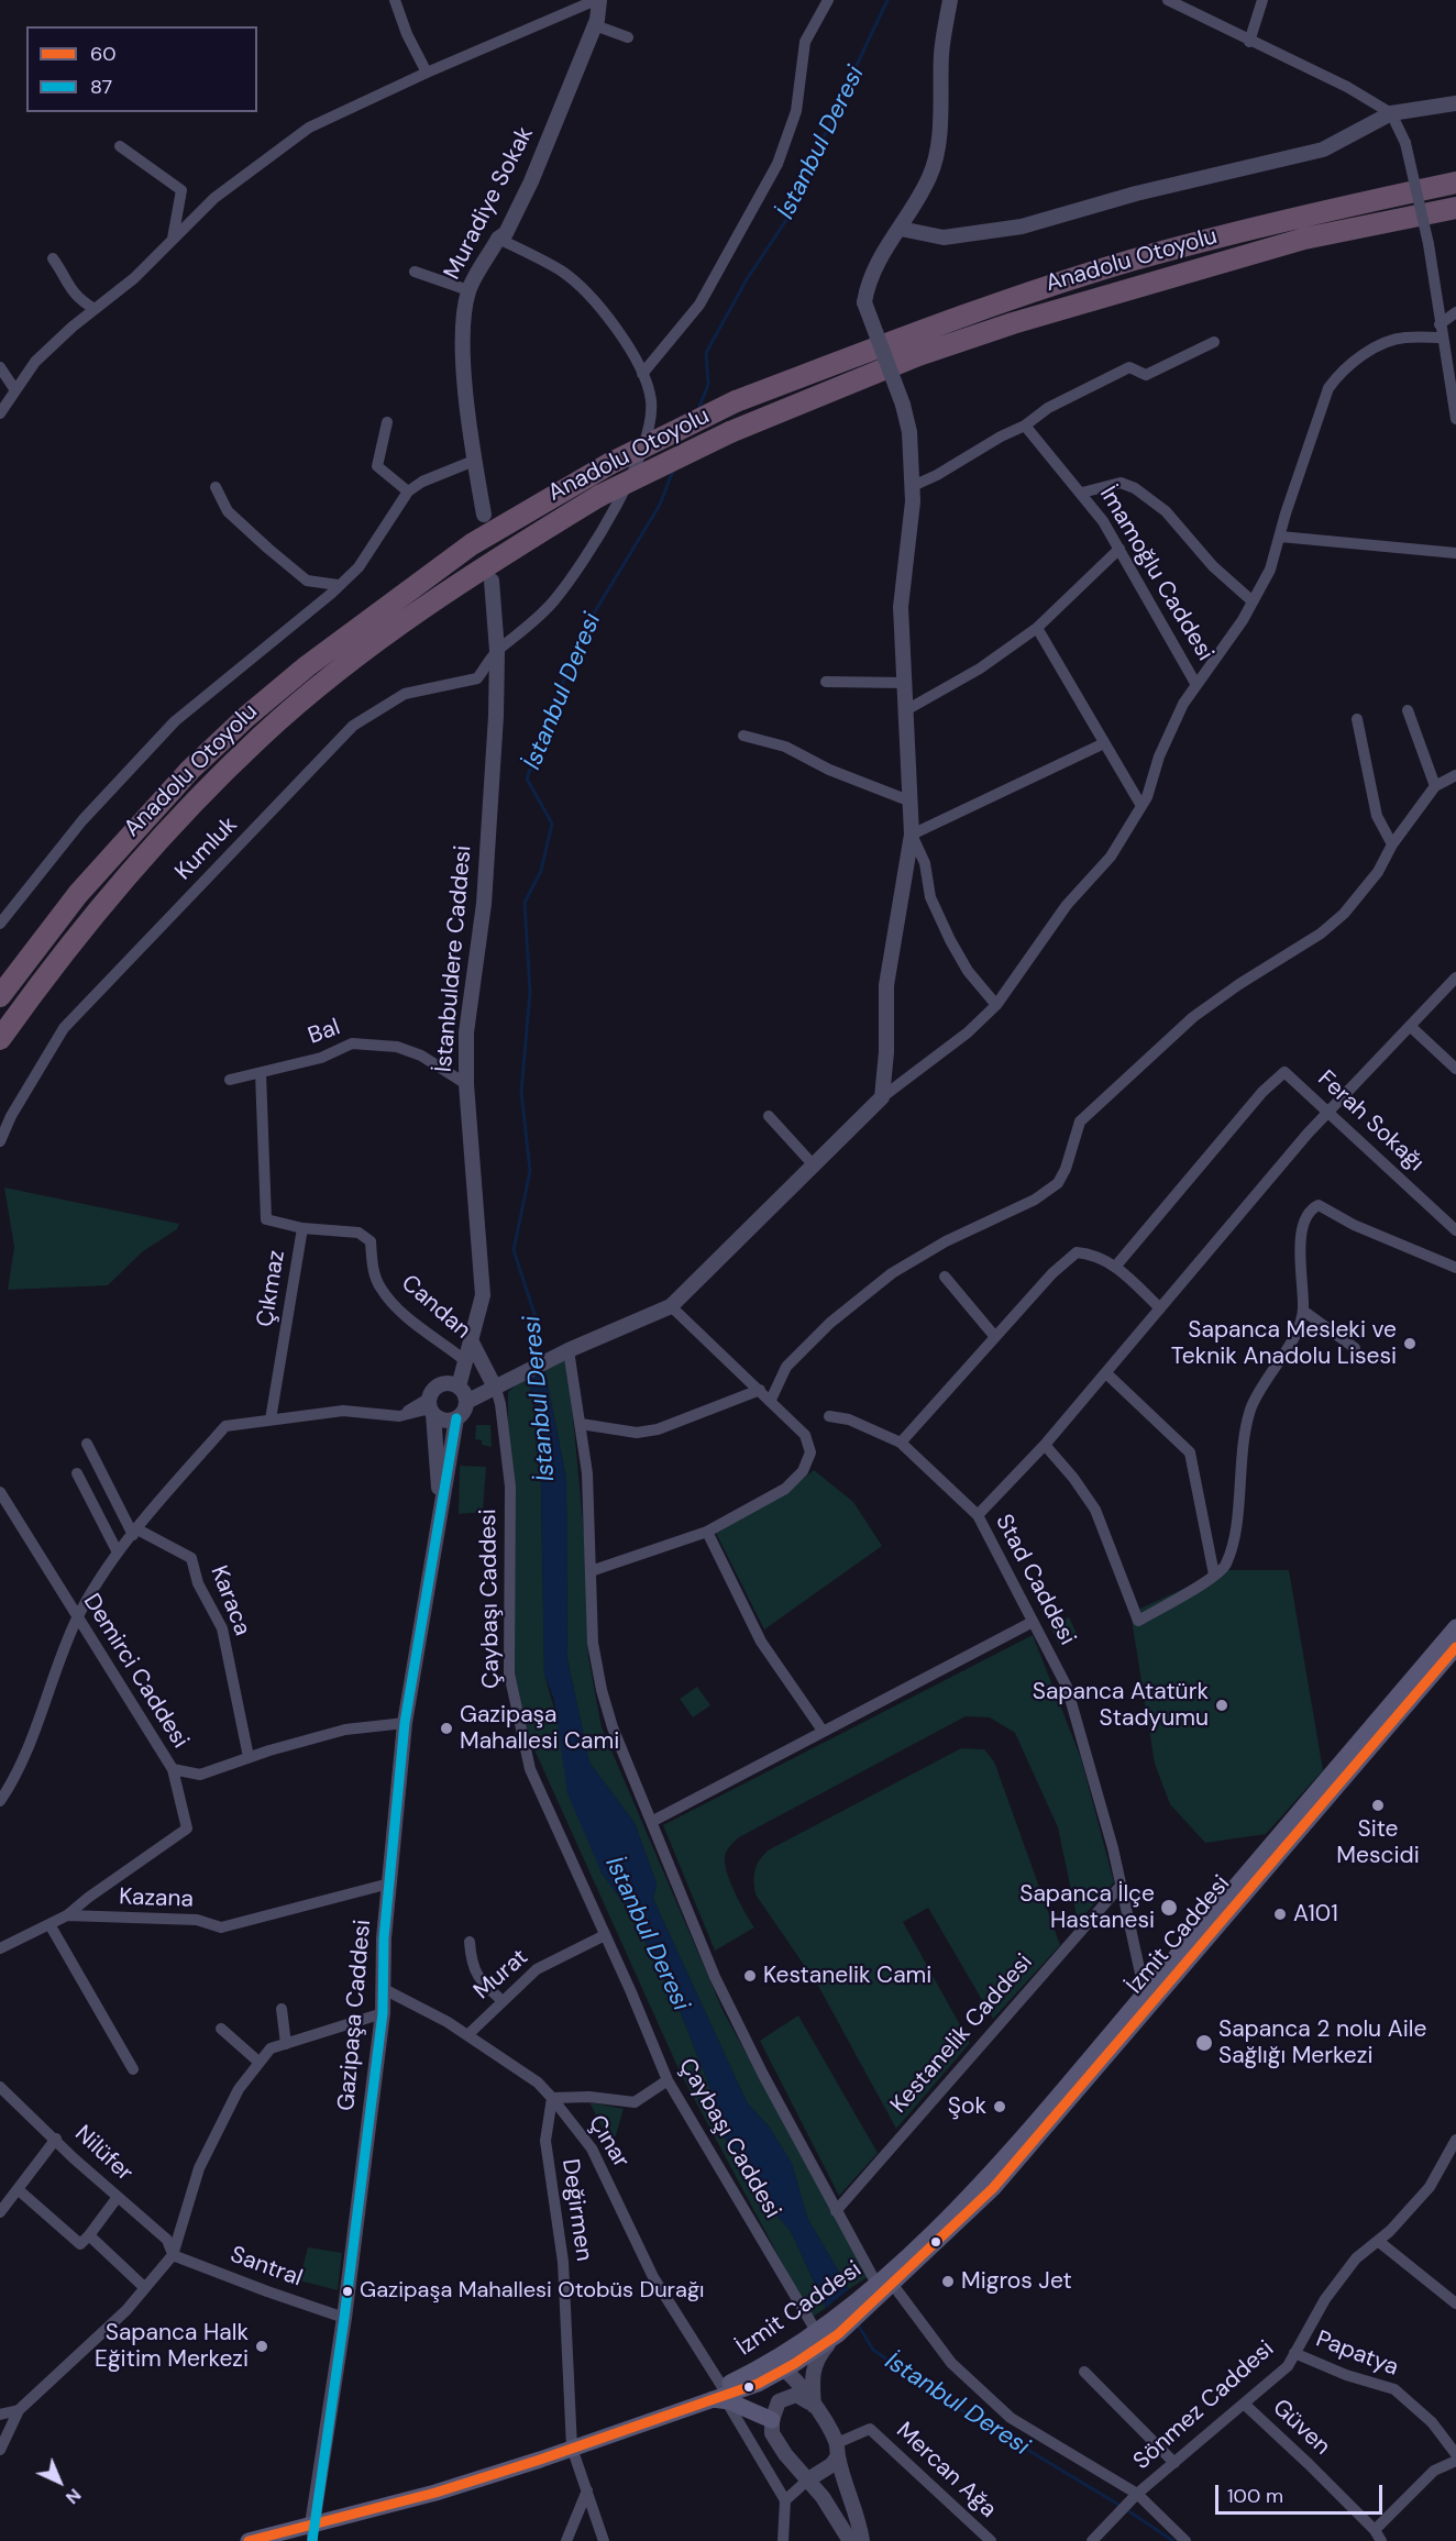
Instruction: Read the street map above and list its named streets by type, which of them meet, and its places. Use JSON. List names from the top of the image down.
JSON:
{
  "streets": {
    "highway": ["Anadolu Otoyolu"],
    "main road": ["İzmit Caddesi"],
    "street": [
      "Muradiye Sokak",
      "İmamoğlu Caddesi",
      "Kumluk",
      "İstanbuldere Caddesi",
      "Bal",
      "Ferah Sokağı",
      "Çıkmaz",
      "Candan",
      "Stad Caddesi",
      "Çaybaşı Caddesi",
      "Karaca",
      "Demirci Caddesi",
      "Kazana",
      "Murat",
      "Gazipaşa Caddesi",
      "Kestanelik Caddesi",
      "Çınar",
      "Nilüfer",
      "Değirmen",
      "Santral",
      "Papatya",
      "Sönmez Caddesi",
      "Güven",
      "Mercan Ağa"
    ]
  },
  "crossings": [
    ["Muradiye Sokak", "Kumluk"],
    ["Kumluk", "İstanbuldere Caddesi"],
    ["İstanbuldere Caddesi", "Bal"],
    ["İstanbuldere Caddesi", "Candan"],
    ["İstanbuldere Caddesi", "Gazipaşa Caddesi"],
    ["Bal", "Çıkmaz"],
    ["Çıkmaz", "Candan"],
    ["Stad Caddesi", "İzmit Caddesi"],
    ["Stad Caddesi", "Kestanelik Caddesi"],
    ["Çaybaşı Caddesi", "İzmit Caddesi"],
    ["Çaybaşı Caddesi", "Murat"],
    ["Karaca", "Demirci Caddesi"],
    ["Demirci Caddesi", "Gazipaşa Caddesi"],
    ["Kazana", "Gazipaşa Caddesi"],
    ["İzmit Caddesi", "Gazipaşa Caddesi"],
    ["İzmit Caddesi", "Çınar"],
    ["İzmit Caddesi", "Değirmen"],
    ["Murat", "Çınar"],
    ["Gazipaşa Caddesi", "Çınar"],
    ["Gazipaşa Caddesi", "Santral"],
    ["Çınar", "Değirmen"],
    ["Nilüfer", "Santral"],
    ["Papatya", "Sönmez Caddesi"],
    ["Sönmez Caddesi", "Güven"]
  ],
  "water": ["İstanbul Deresi"],
  "places": [
    "Sapanca Mesleki ve Teknik Anadolu Lisesi",
    "Sapanca Atatürk Stadyumu",
    "Gazipaşa Mahallesi Cami",
    "Site Mescidi",
    "Sapanca İlçe Hastanesi",
    "A101",
    "Kestanelik Cami",
    "Sapanca 2 nolu Aile Sağlığı Merkezi",
    "Şok",
    "Migros Jet",
    "Gazipaşa Mahallesi Otobüs Durağı",
    "Sapanca Halk Eğitim Merkezi"
  ],
  "lines": ["transit line 87", "transit line 60"],
  "legend": ["60", "87"],
  "scale_bar": "100 m",
  "north": "bottom right"
}
